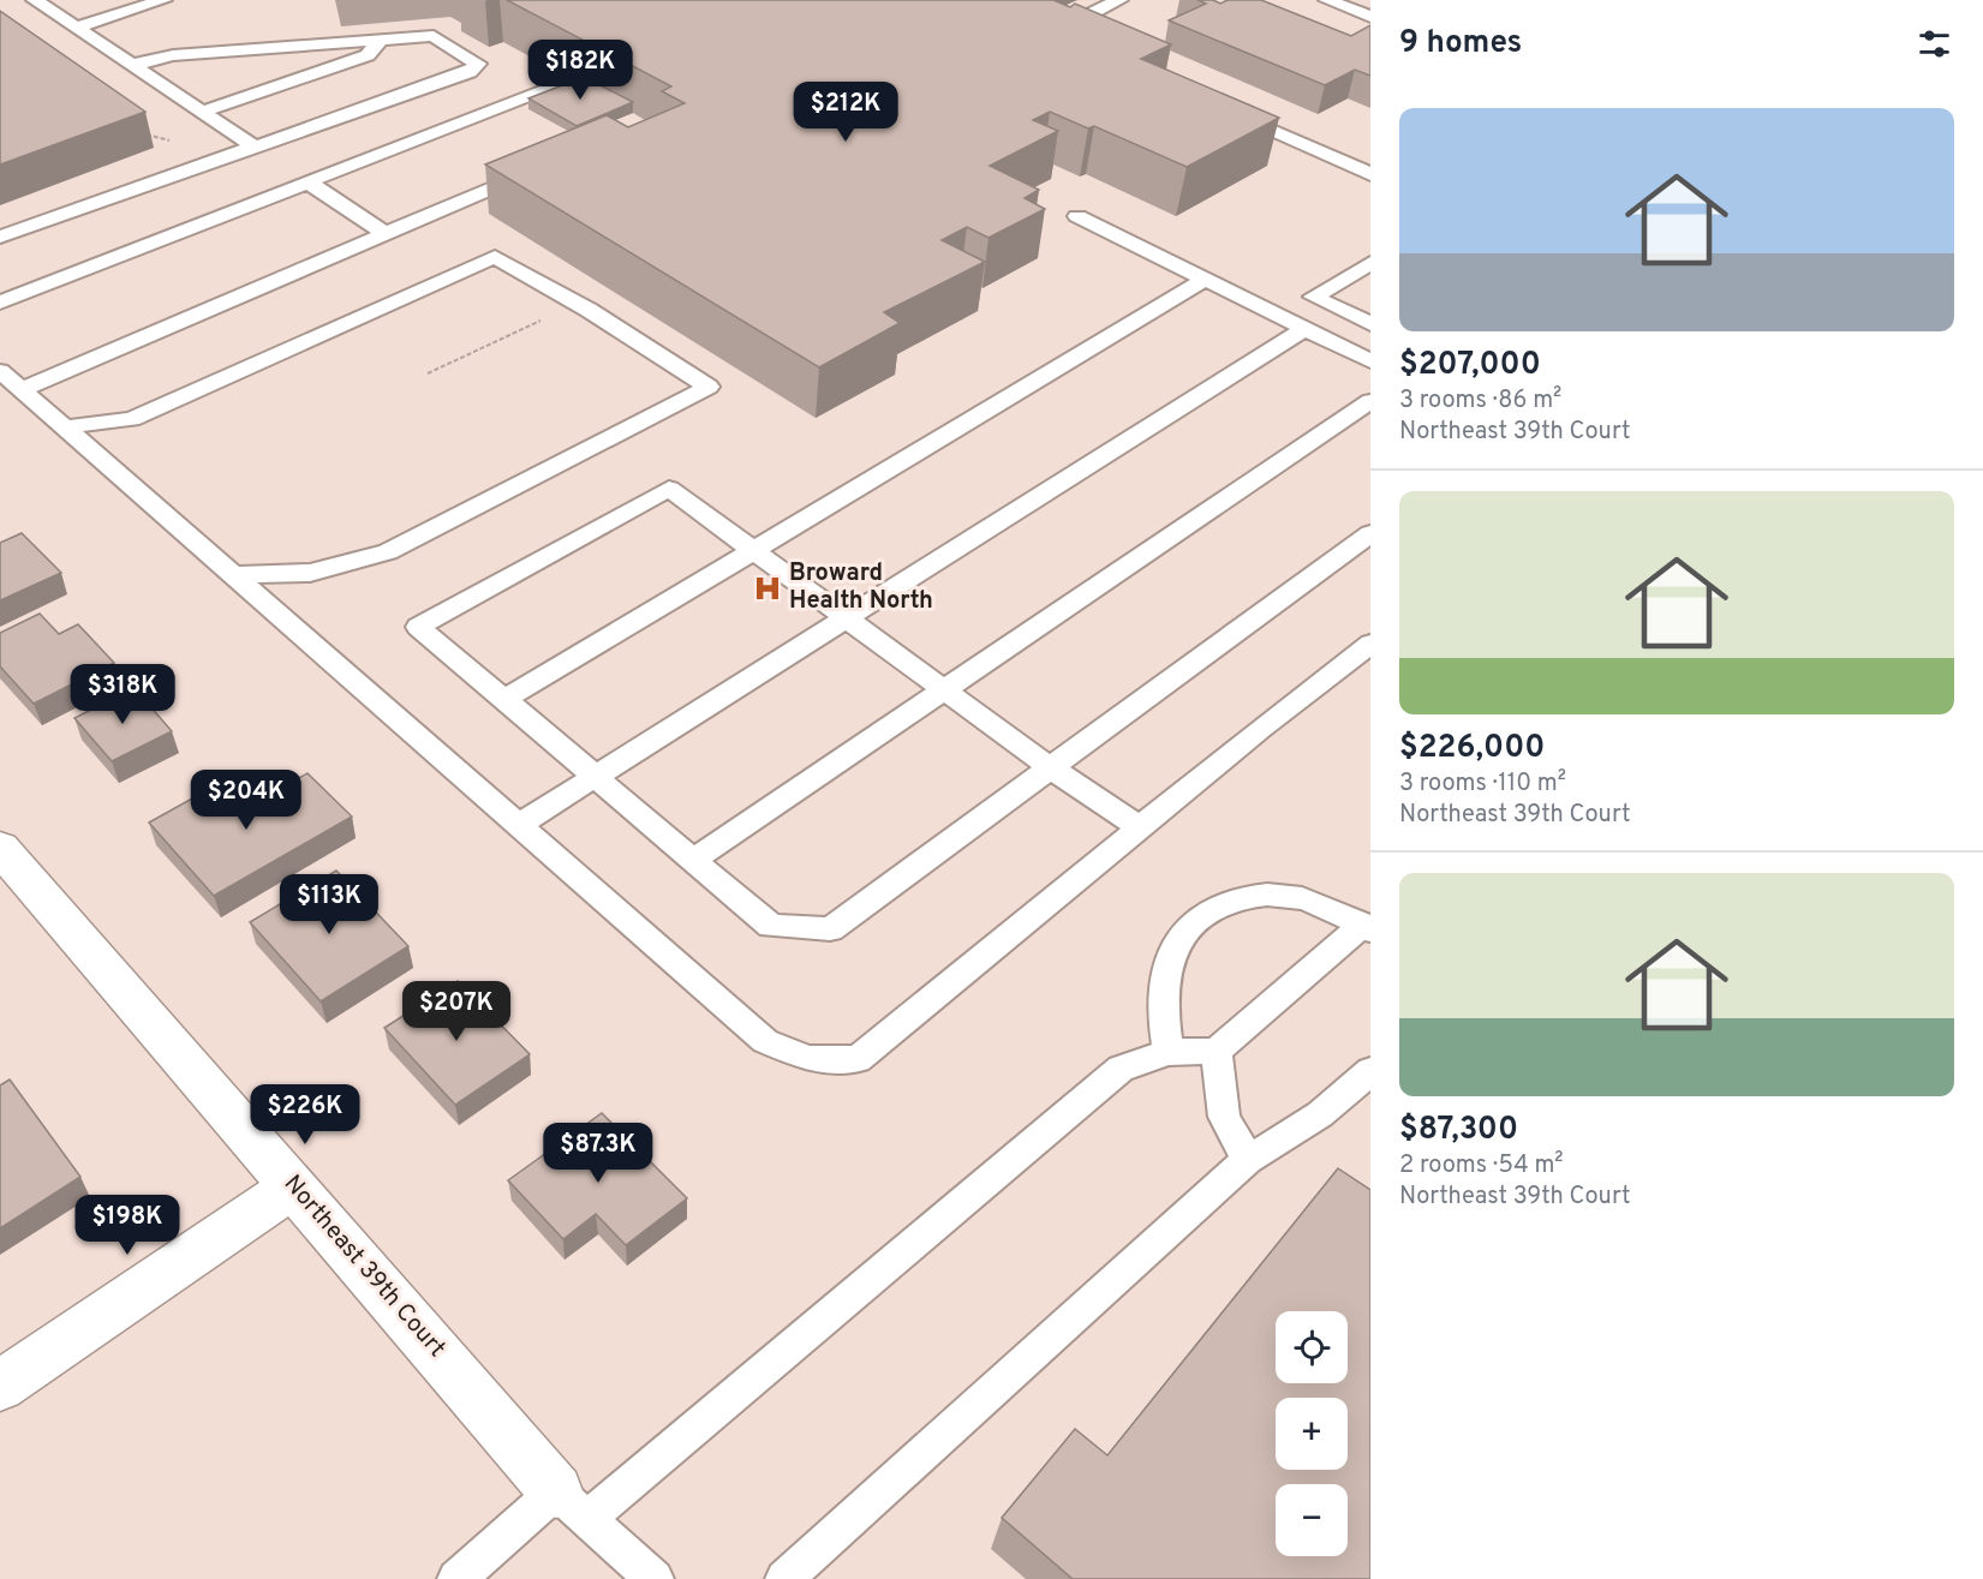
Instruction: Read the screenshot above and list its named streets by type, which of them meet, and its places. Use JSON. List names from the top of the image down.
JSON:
{
  "streets": {
    "street": ["Northeast 39th Court"]
  },
  "places": {
    "hospital": ["Broward Health North"]
  },
  "page": {
    "heading": "9 homes",
    "price": [
      "$182K",
      "$212K",
      "$318K",
      "$204K",
      "$113K",
      "$207K",
      "$226K",
      "$87.3K",
      "$198K"
    ],
    "list": [
      {
        "name": "$207,000",
        "note": "3 rooms · 86 m² · Northeast 39th Court"
      },
      {
        "name": "$226,000",
        "note": "3 rooms · 110 m² · Northeast 39th Court"
      },
      {
        "name": "$87,300",
        "note": "2 rooms · 54 m² · Northeast 39th Court"
      }
    ],
    "map_buttons": ["+", "−"]
  }
}
